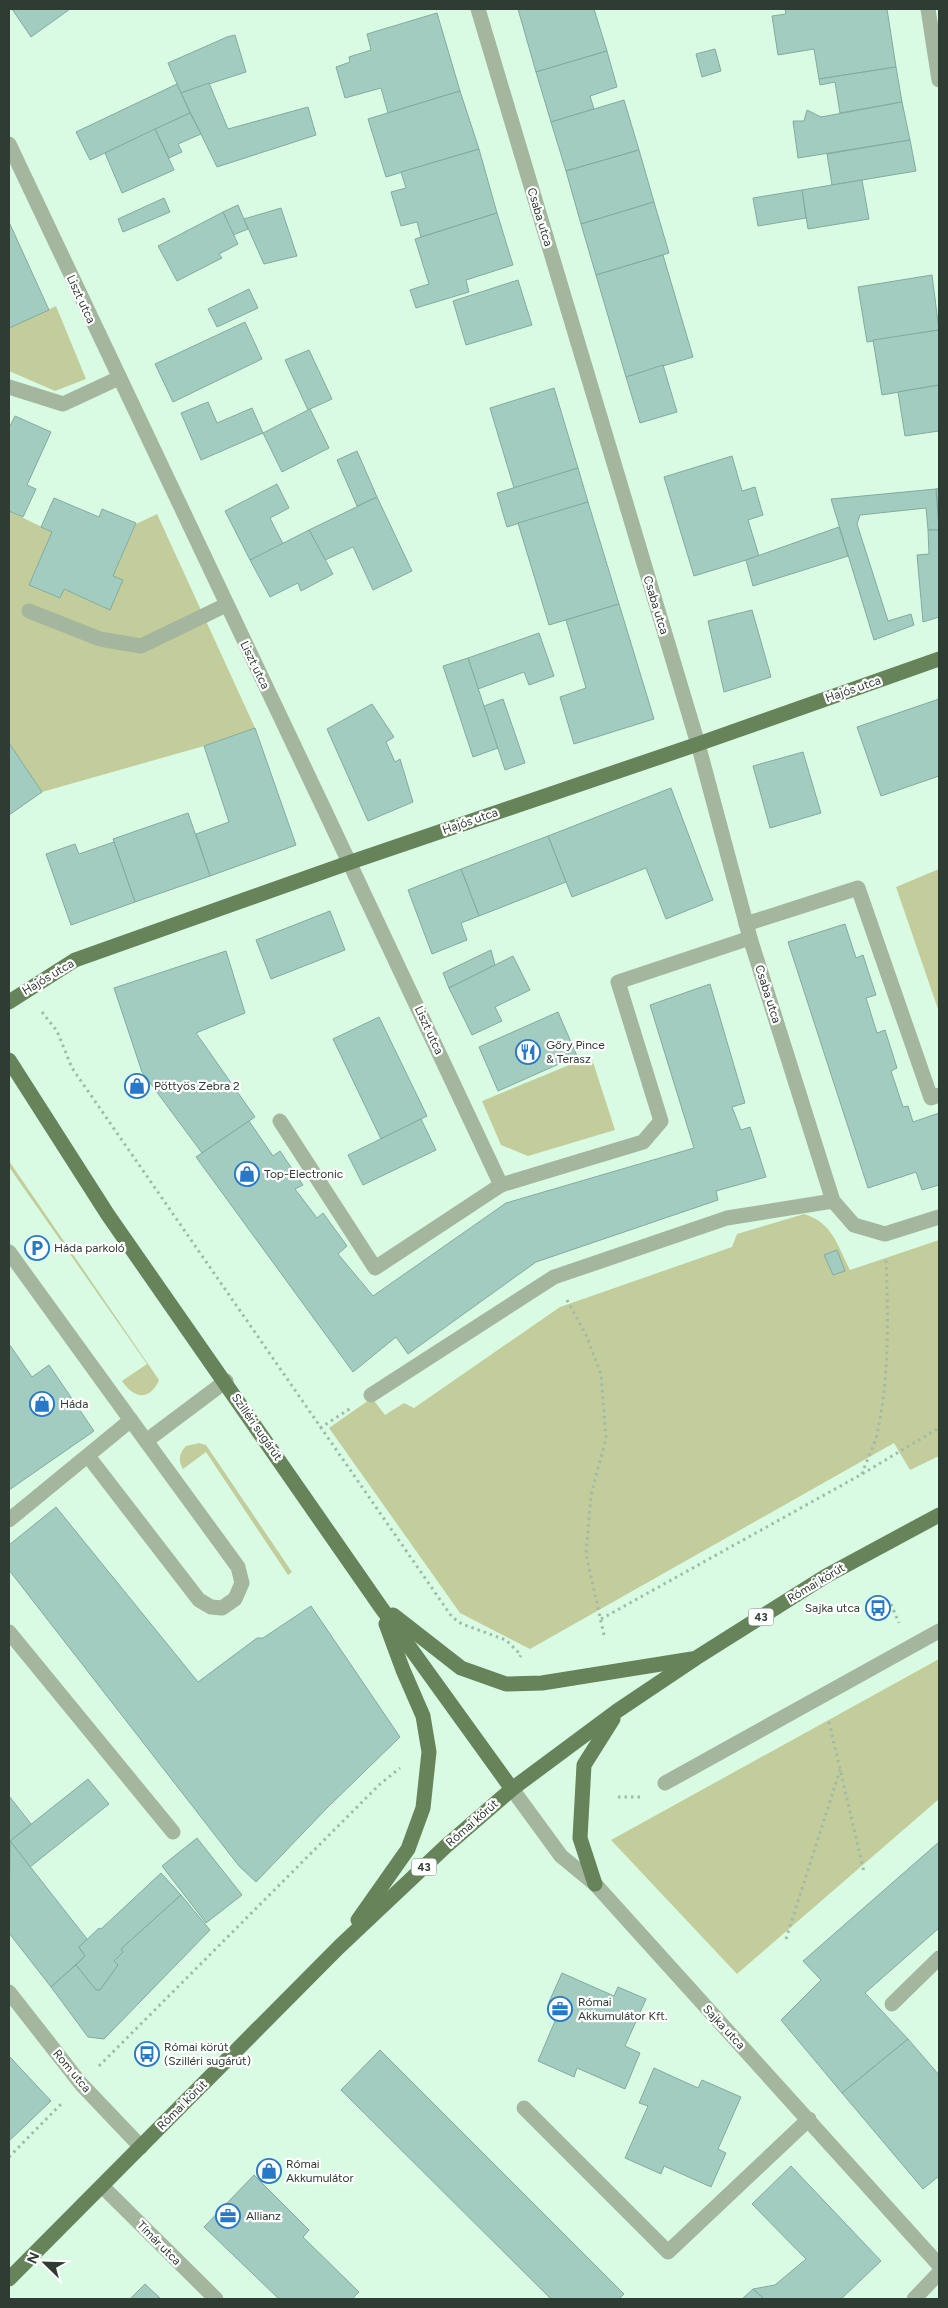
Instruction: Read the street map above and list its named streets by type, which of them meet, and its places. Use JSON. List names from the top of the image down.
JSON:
{
  "streets": {
    "main road": [
      "Hajós utca",
      "Szilléri sugárút",
      "Római körút",
      "43"
    ],
    "street": [
      "Csaba utca",
      "Liszt utca",
      "Sajka utca",
      "Rom utca",
      "Tímár utca"
    ]
  },
  "crossings": [
    ["Csaba utca", "Hajós utca"],
    ["Liszt utca", "Hajós utca"],
    ["Szilléri sugárút", "Római körút"],
    ["Szilléri sugárút", "Sajka utca"],
    ["Római körút", "Sajka utca"],
    ["Római körút", "Rom utca"],
    ["Római körút", "Tímár utca"]
  ],
  "places": {
    "restaurant": ["Gőry Pince & Terasz"],
    "shop": [
      "Pöttyös Zebra 2",
      "Top-Electronic",
      "Háda",
      "Római Akkumulátor"
    ],
    "parking": ["Háda parkoló"],
    "bus stop": ["Sajka utca", "Római körút (Szilléri sugárút)"],
    "office": ["Római Akkumulátor Kft.", "Allianz"]
  },
  "north": "top left"
}
